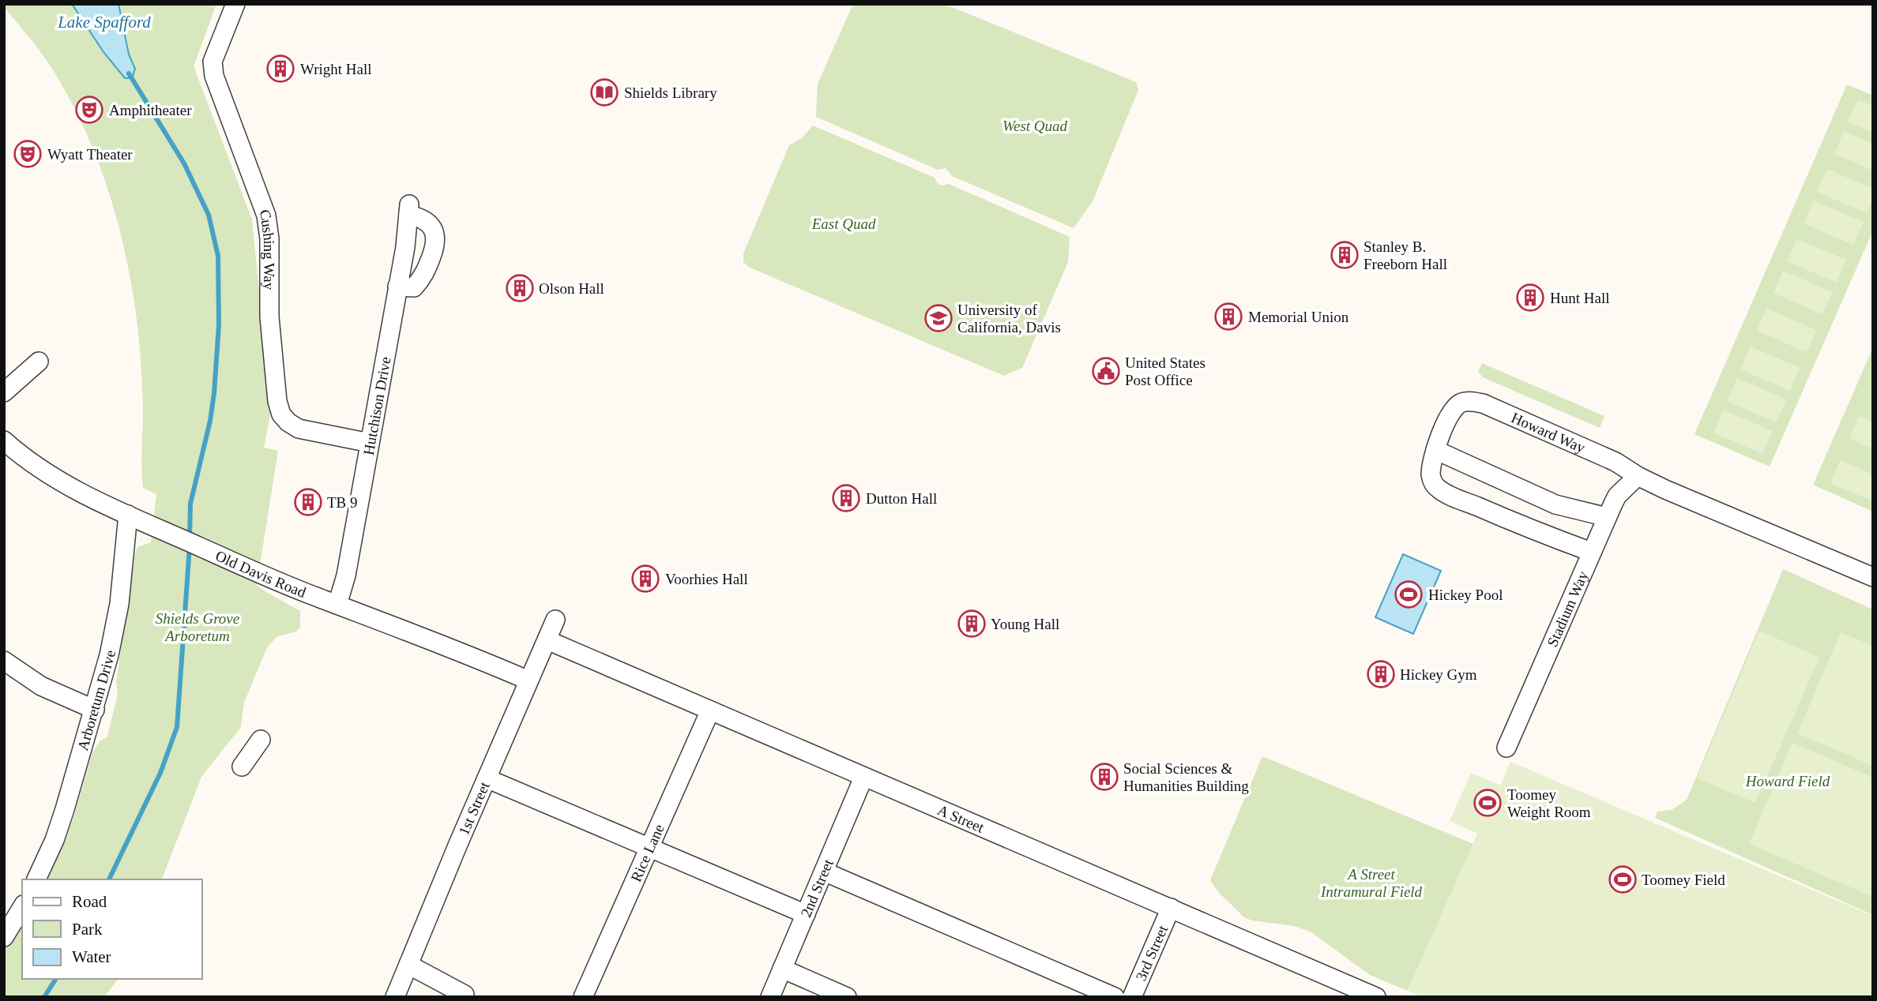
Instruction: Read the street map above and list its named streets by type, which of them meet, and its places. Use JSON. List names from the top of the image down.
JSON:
{
  "streets": {
    "street": [
      "Cushing Way",
      "Hutchison Drive",
      "Howard Way",
      "Old Davis Road",
      "Stadium Way",
      "Arboretum Drive",
      "1st Street",
      "A Street",
      "Rice Lane",
      "2nd Street",
      "3rd Street"
    ]
  },
  "crossings": [
    ["Cushing Way", "Hutchison Drive"],
    ["Hutchison Drive", "Old Davis Road"],
    ["Howard Way", "Stadium Way"],
    ["Old Davis Road", "Arboretum Drive"],
    ["Old Davis Road", "1st Street"],
    ["1st Street", "A Street"],
    ["A Street", "Rice Lane"],
    ["A Street", "2nd Street"],
    ["A Street", "3rd Street"]
  ],
  "water": ["Lake Spafford"],
  "parks": [
    "West Quad",
    "East Quad",
    "Shields Grove Arboretum",
    "Howard Field",
    "A Street Intramural Field"
  ],
  "places": {
    "building": [
      "Wright Hall",
      "Stanley B. Freeborn Hall",
      "Olson Hall",
      "Hunt Hall",
      "Memorial Union",
      "Dutton Hall",
      "TB 9",
      "Voorhies Hall",
      "Young Hall",
      "Hickey Gym",
      "Social Sciences & Humanities Building"
    ],
    "library": ["Shields Library"],
    "theatre": ["Amphitheater", "Wyatt Theater"],
    "school or university": ["University of California, Davis"],
    "public building": ["United States Post Office"],
    "sports": ["Hickey Pool", "Toomey Weight Room", "Toomey Field"]
  },
  "legend": ["Road", "Park", "Water"]
}
